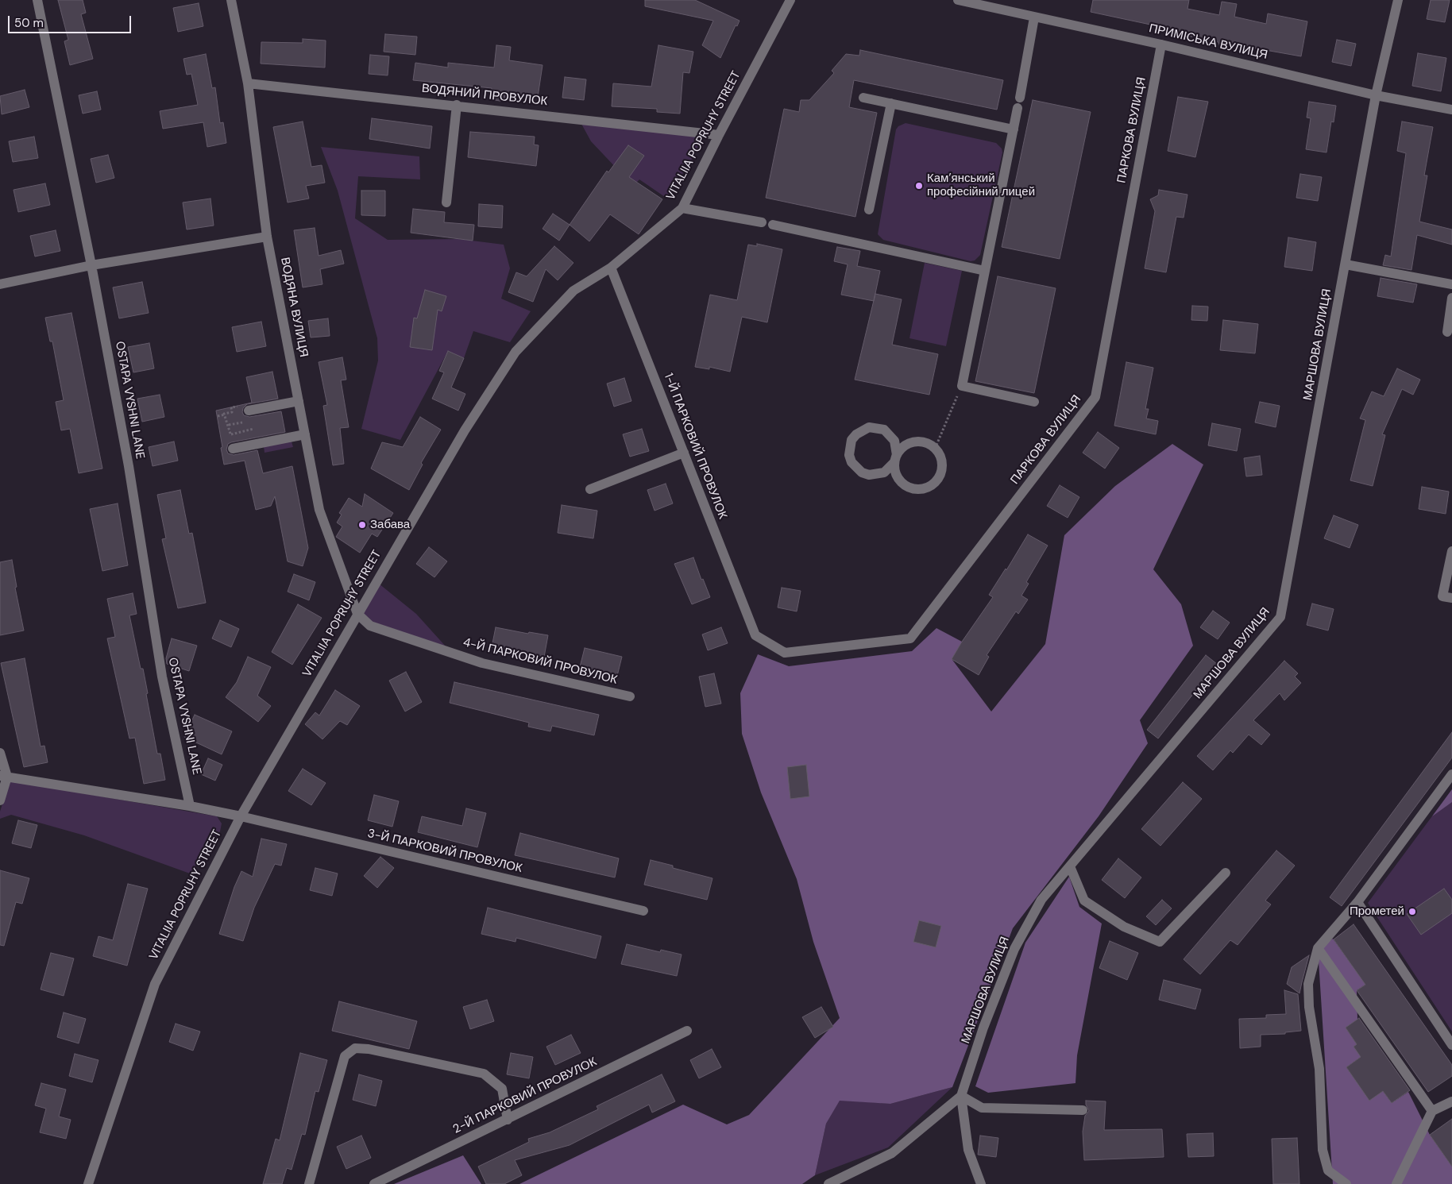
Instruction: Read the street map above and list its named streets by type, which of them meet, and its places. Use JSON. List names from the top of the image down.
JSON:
{
  "streets": {
    "street": [
      "ПРИМІСЬКА ВУЛИЦЯ",
      "ВОДЯНИЙ ПРОВУЛОК",
      "ПАРКОВА ВУЛИЦЯ",
      "VITALIIA POPRUHY STREET",
      "ВОДЯНА ВУЛИЦЯ",
      "МАРШОВА ВУЛИЦЯ",
      "OSTAPA VYSHNI LANE",
      "1-Й ПАРКОВИЙ ПРОВУЛОК",
      "4-Й ПАРКОВИЙ ПРОВУЛОК",
      "3-Й ПАРКОВИЙ ПРОВУЛОК",
      "2-Й ПАРКОВИЙ ПРОВУЛОК"
    ]
  },
  "crossings": [
    ["ПРИМІСЬКА ВУЛИЦЯ", "ПАРКОВА ВУЛИЦЯ"],
    ["ПРИМІСЬКА ВУЛИЦЯ", "МАРШОВА ВУЛИЦЯ"],
    ["ВОДЯНИЙ ПРОВУЛОК", "VITALIIA POPRUHY STREET"],
    ["ВОДЯНИЙ ПРОВУЛОК", "ВОДЯНА ВУЛИЦЯ"],
    ["ПАРКОВА ВУЛИЦЯ", "1-Й ПАРКОВИЙ ПРОВУЛОК"],
    ["VITALIIA POPRUHY STREET", "ВОДЯНА ВУЛИЦЯ"],
    ["VITALIIA POPRUHY STREET", "1-Й ПАРКОВИЙ ПРОВУЛОК"],
    ["VITALIIA POPRUHY STREET", "4-Й ПАРКОВИЙ ПРОВУЛОК"],
    ["VITALIIA POPRUHY STREET", "3-Й ПАРКОВИЙ ПРОВУЛОК"],
    ["ВОДЯНА ВУЛИЦЯ", "4-Й ПАРКОВИЙ ПРОВУЛОК"],
    ["OSTAPA VYSHNI LANE", "3-Й ПАРКОВИЙ ПРОВУЛОК"]
  ],
  "places": ["Кам’янський професійний лицей", "Забава", "Прометей"],
  "scale_bar": "50 m"
}
